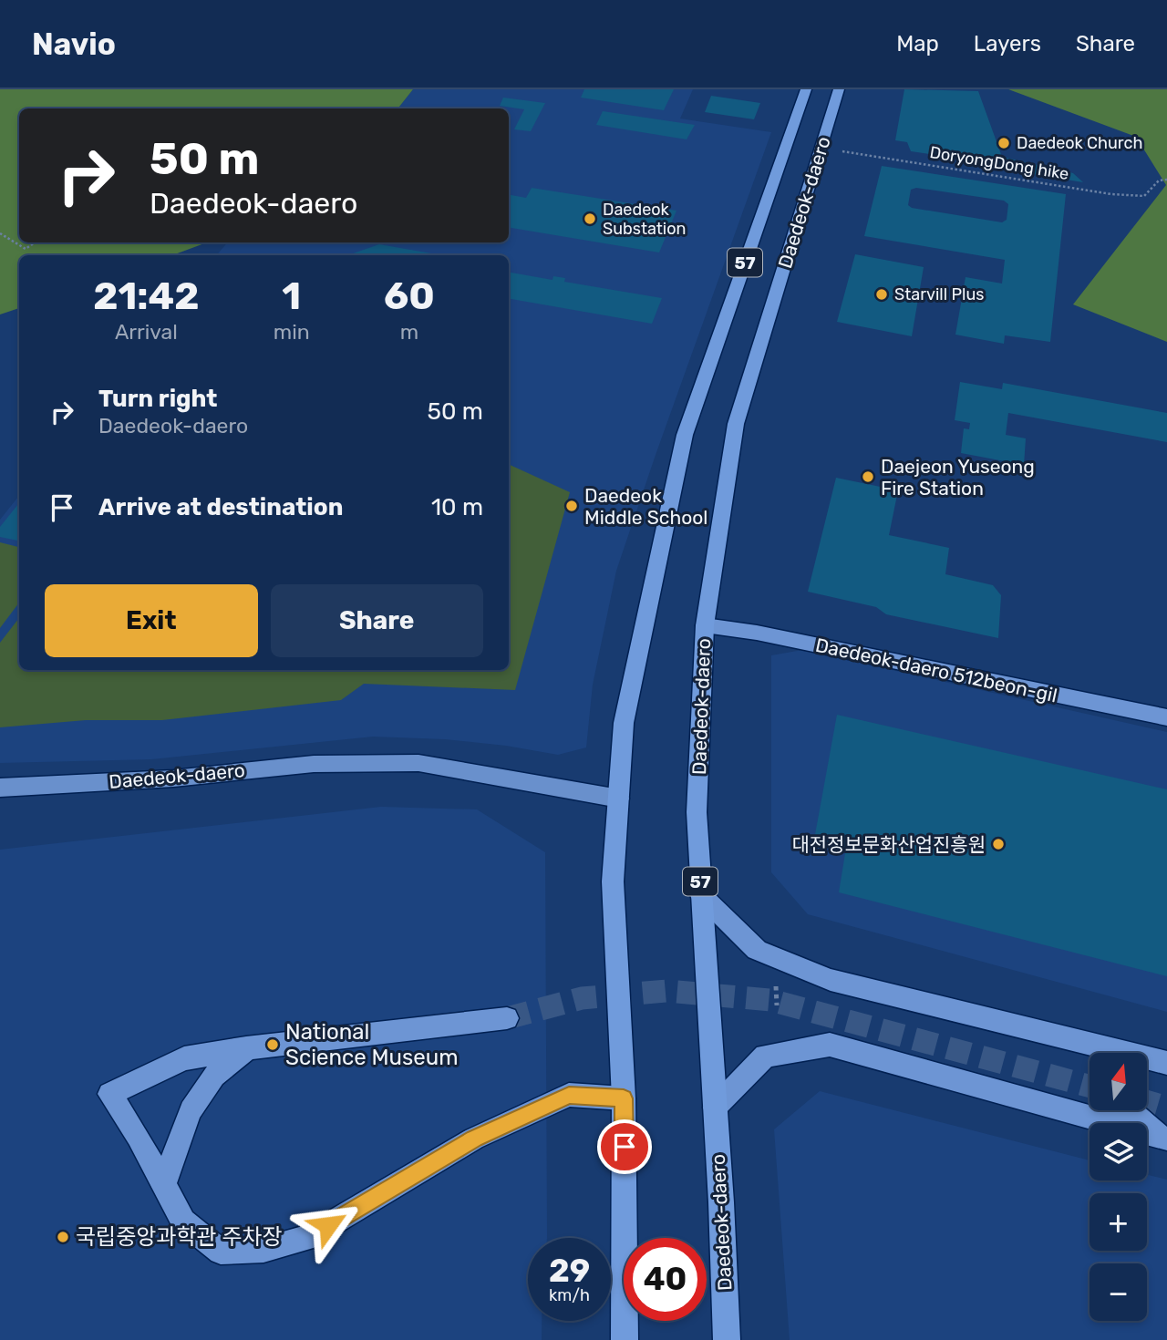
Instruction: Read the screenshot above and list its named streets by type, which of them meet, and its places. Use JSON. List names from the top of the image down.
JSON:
{
  "streets": {
    "main road": ["Daedeok-daero", "57"],
    "street": ["Daedeok-daero 512beon-gil"],
    "path": ["DoryongDong hike"]
  },
  "crossings": [
    ["DoryongDong hike", "Daedeok-daero"],
    ["Daedeok-daero", "Daedeok-daero 512beon-gil"]
  ],
  "places": [
    "Daedeok Church",
    "Daedeok Substation",
    "Starvill Plus",
    "Daejeon Yuseong Fire Station",
    "Daedeok Middle School",
    "대전정보문화산업진흥원",
    "National Science Museum",
    "국립중앙과학관 주차장"
  ],
  "north": "top",
  "page": {
    "header": "Navio",
    "nav": ["Map", "Layers", "Share"],
    "turn": ["50 m", "Daedeok-daero"],
    "eta": [
      "21:42",
      "Arrival",
      "1",
      "min",
      "60",
      "m"
    ],
    "list": [
      {
        "name": "Turn right",
        "note": "Daedeok-daero",
        "value": "50 m"
      },
      {
        "name": "Arrive at destination",
        "value": "10 m"
      }
    ],
    "buttons": ["Exit", "Share"],
    "map_buttons": ["+", "−"],
    "speed": "29 km/h",
    "limit": "40"
  }
}
